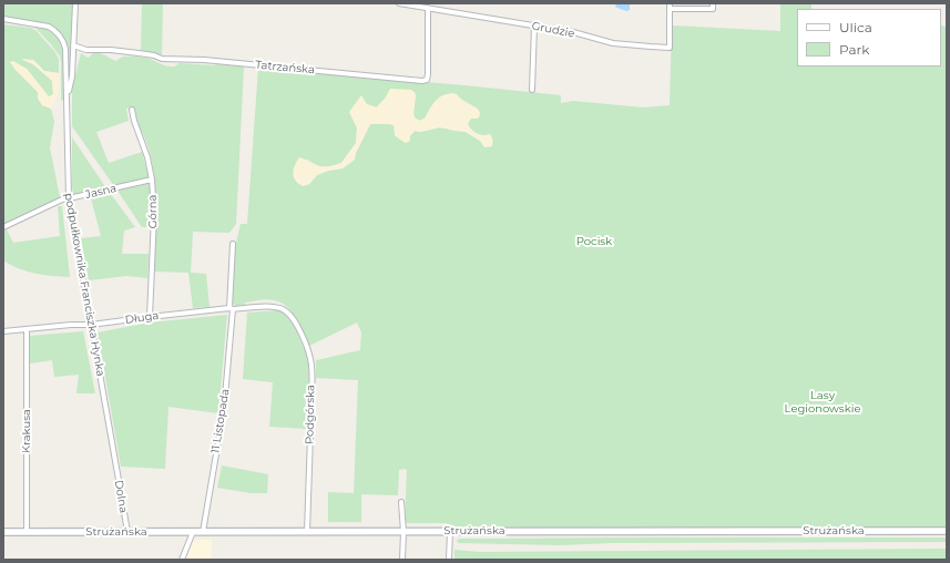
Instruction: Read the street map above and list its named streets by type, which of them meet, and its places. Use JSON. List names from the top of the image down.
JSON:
{
  "streets": {
    "main road": ["Strużańska"],
    "street": [
      "Grudzie",
      "Tatrzańska",
      "Jasna",
      "Górna",
      "podpułkownika Franciszka Hynka",
      "Długa",
      "Podgórska",
      "11 Listopada",
      "Krakusa",
      "Dolna"
    ]
  },
  "crossings": [
    ["Grudzie", "Tatrzańska"],
    ["Jasna", "Górna"],
    ["Jasna", "podpułkownika Franciszka Hynka"],
    ["Górna", "Długa"],
    ["podpułkownika Franciszka Hynka", "Długa"],
    ["podpułkownika Franciszka Hynka", "Dolna"],
    ["Długa", "Podgórska"],
    ["Długa", "11 Listopada"],
    ["Długa", "Krakusa"],
    ["Podgórska", "Strużańska"],
    ["11 Listopada", "Strużańska"],
    ["Krakusa", "Strużańska"],
    ["Dolna", "Strużańska"]
  ],
  "parks": ["Pocisk", "Lasy Legionowskie"],
  "legend": ["Ulica", "Park"]
}
